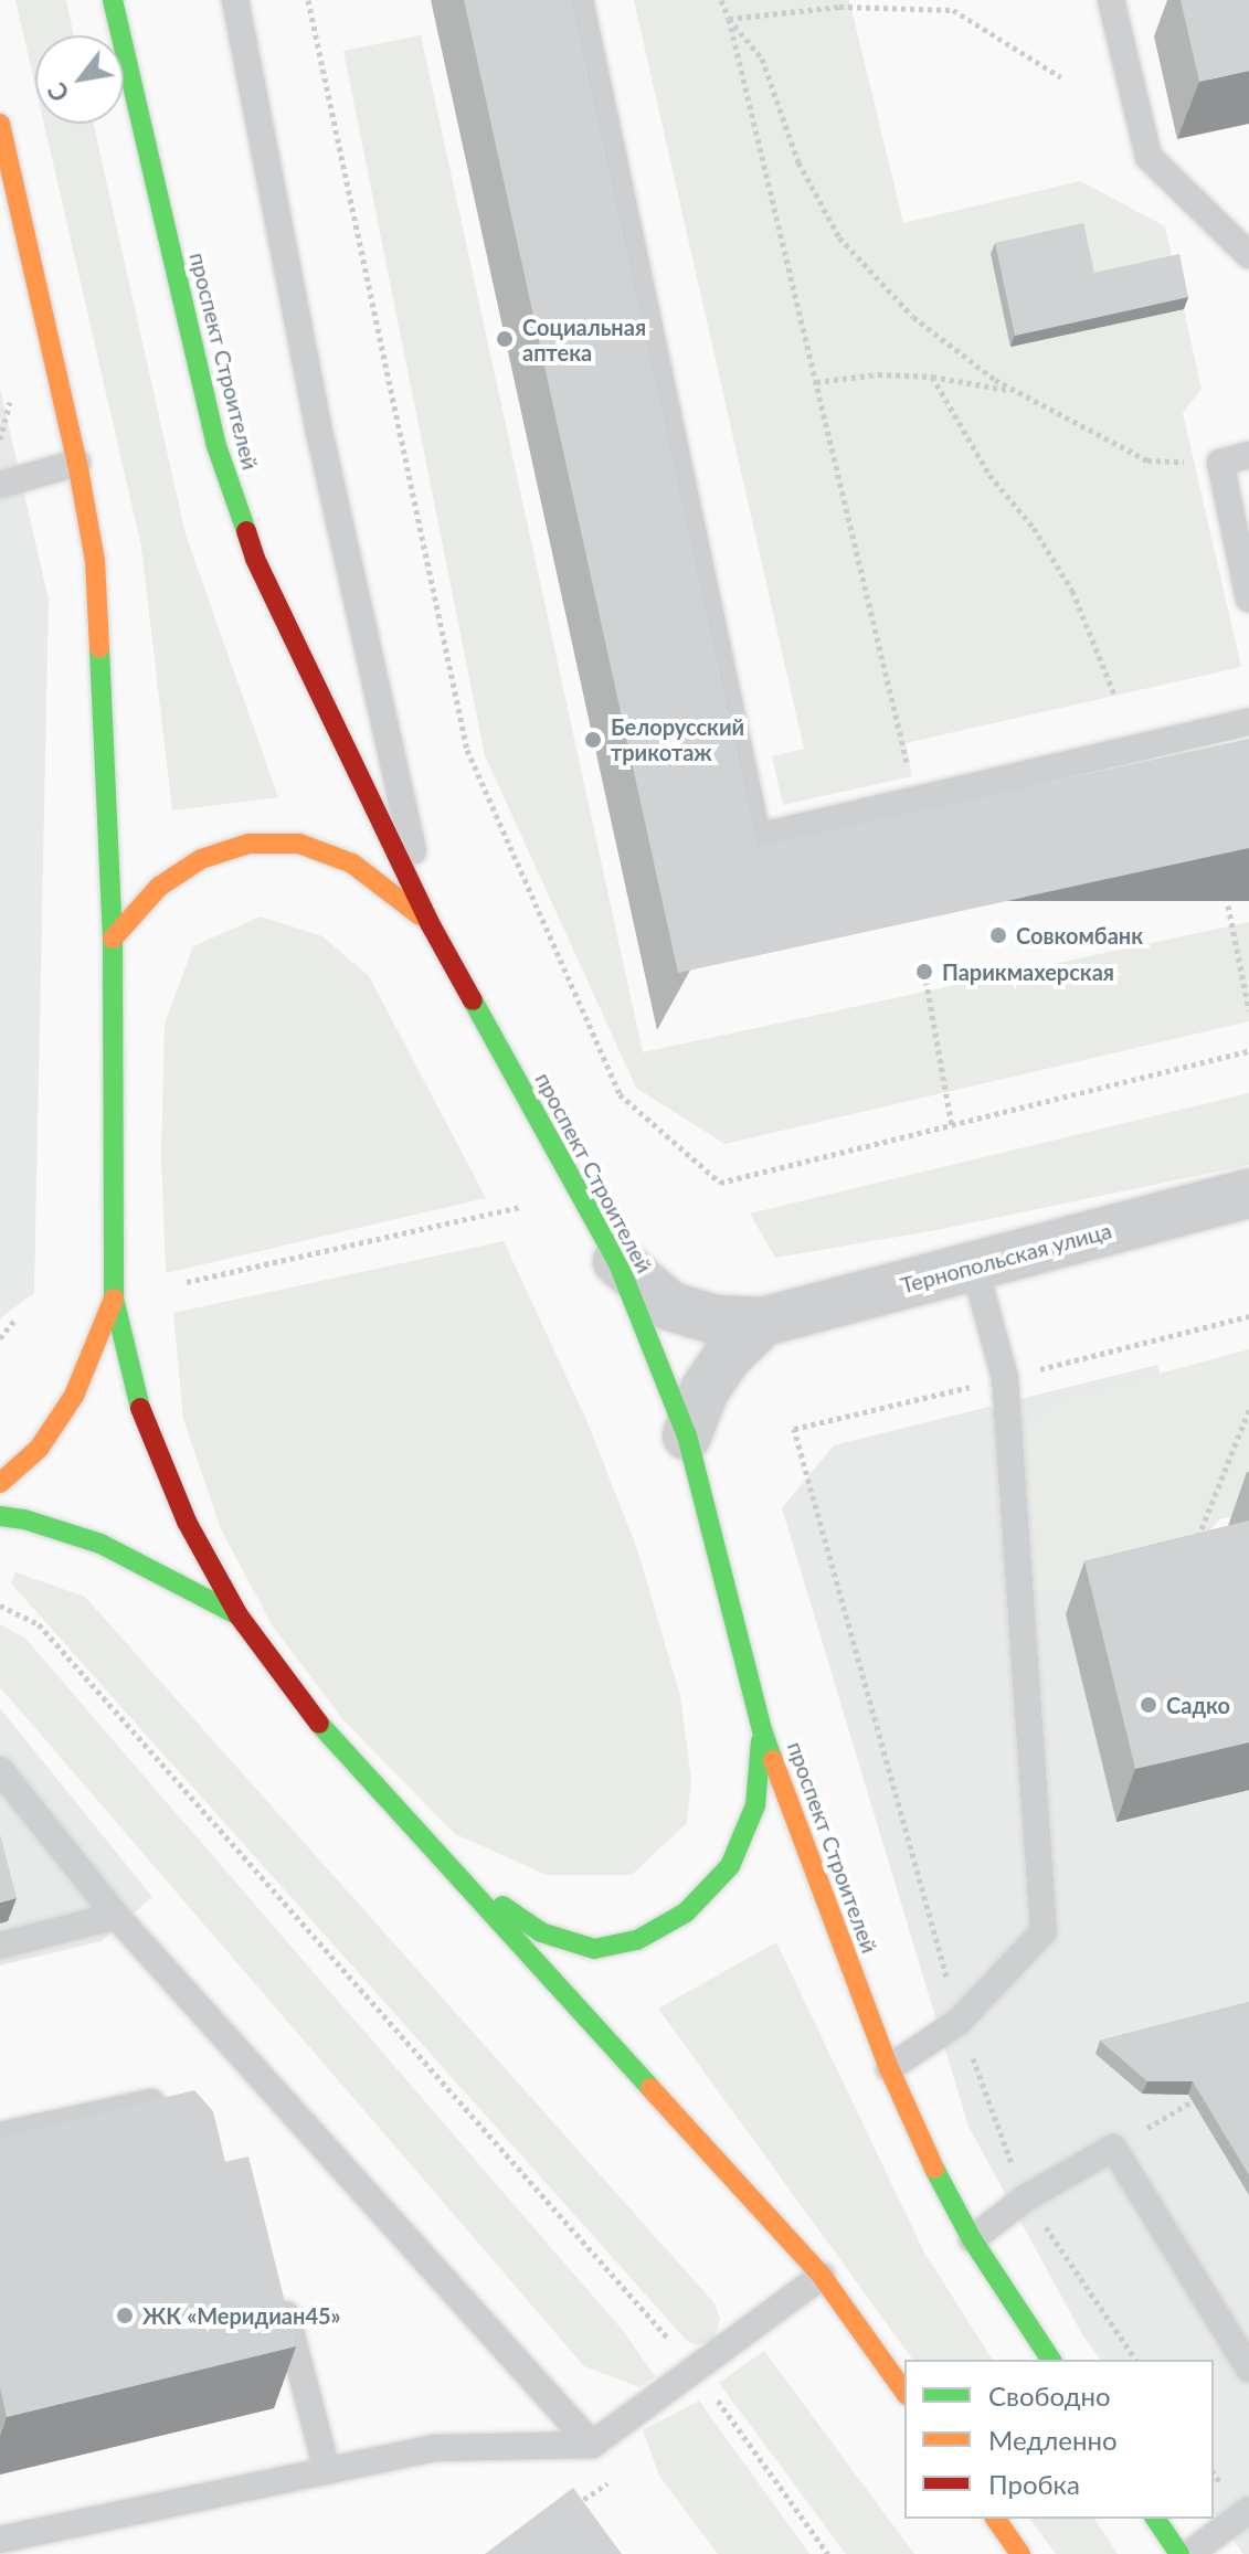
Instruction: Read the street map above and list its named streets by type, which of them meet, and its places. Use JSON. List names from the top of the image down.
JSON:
{
  "streets": {
    "main road": ["проспект Строителей"],
    "street": ["Тернопольская улица"]
  },
  "crossings": [
    ["проспект Строителей", "Тернопольская улица"]
  ],
  "places": [
    "Социальная аптека",
    "Белорусский трикотаж",
    "Совкомбанк",
    "Парикмахерская",
    "Садко",
    "ЖК «Меридиан45»"
  ],
  "legend": ["Свободно", "Медленно", "Пробка"],
  "north": "bottom left"
}
